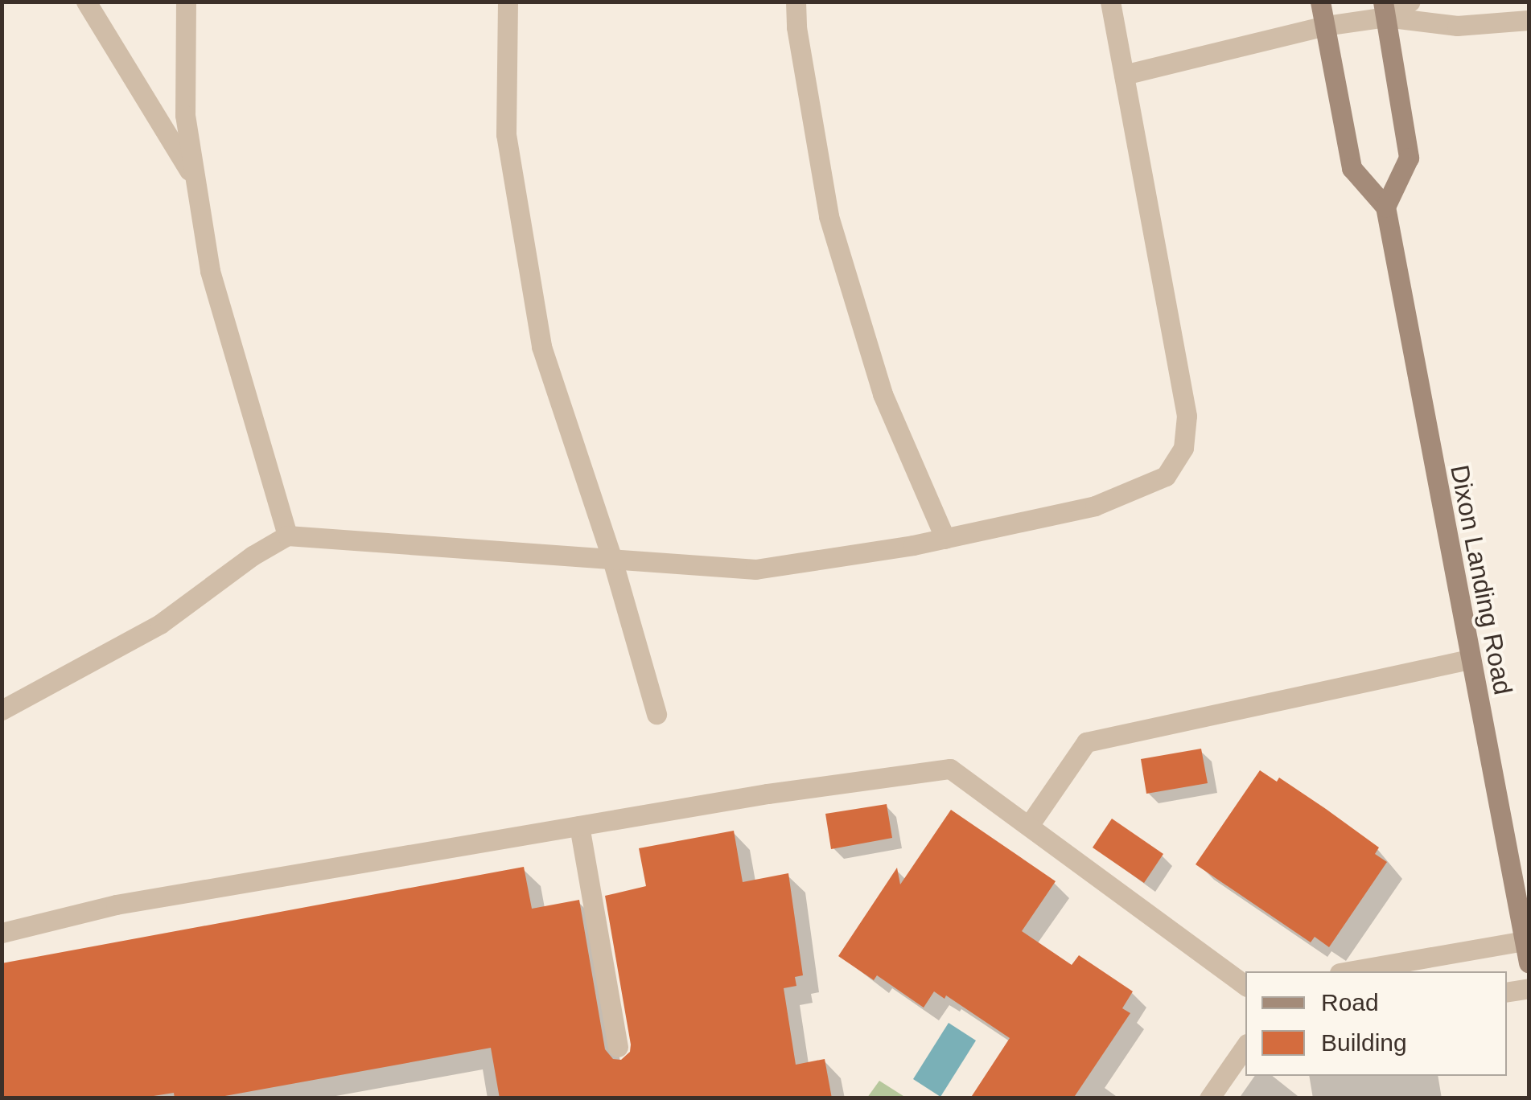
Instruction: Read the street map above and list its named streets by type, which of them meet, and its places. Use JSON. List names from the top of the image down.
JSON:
{
  "streets": {
    "main road": ["Dixon Landing Road"]
  },
  "legend": ["Road", "Building"]
}
